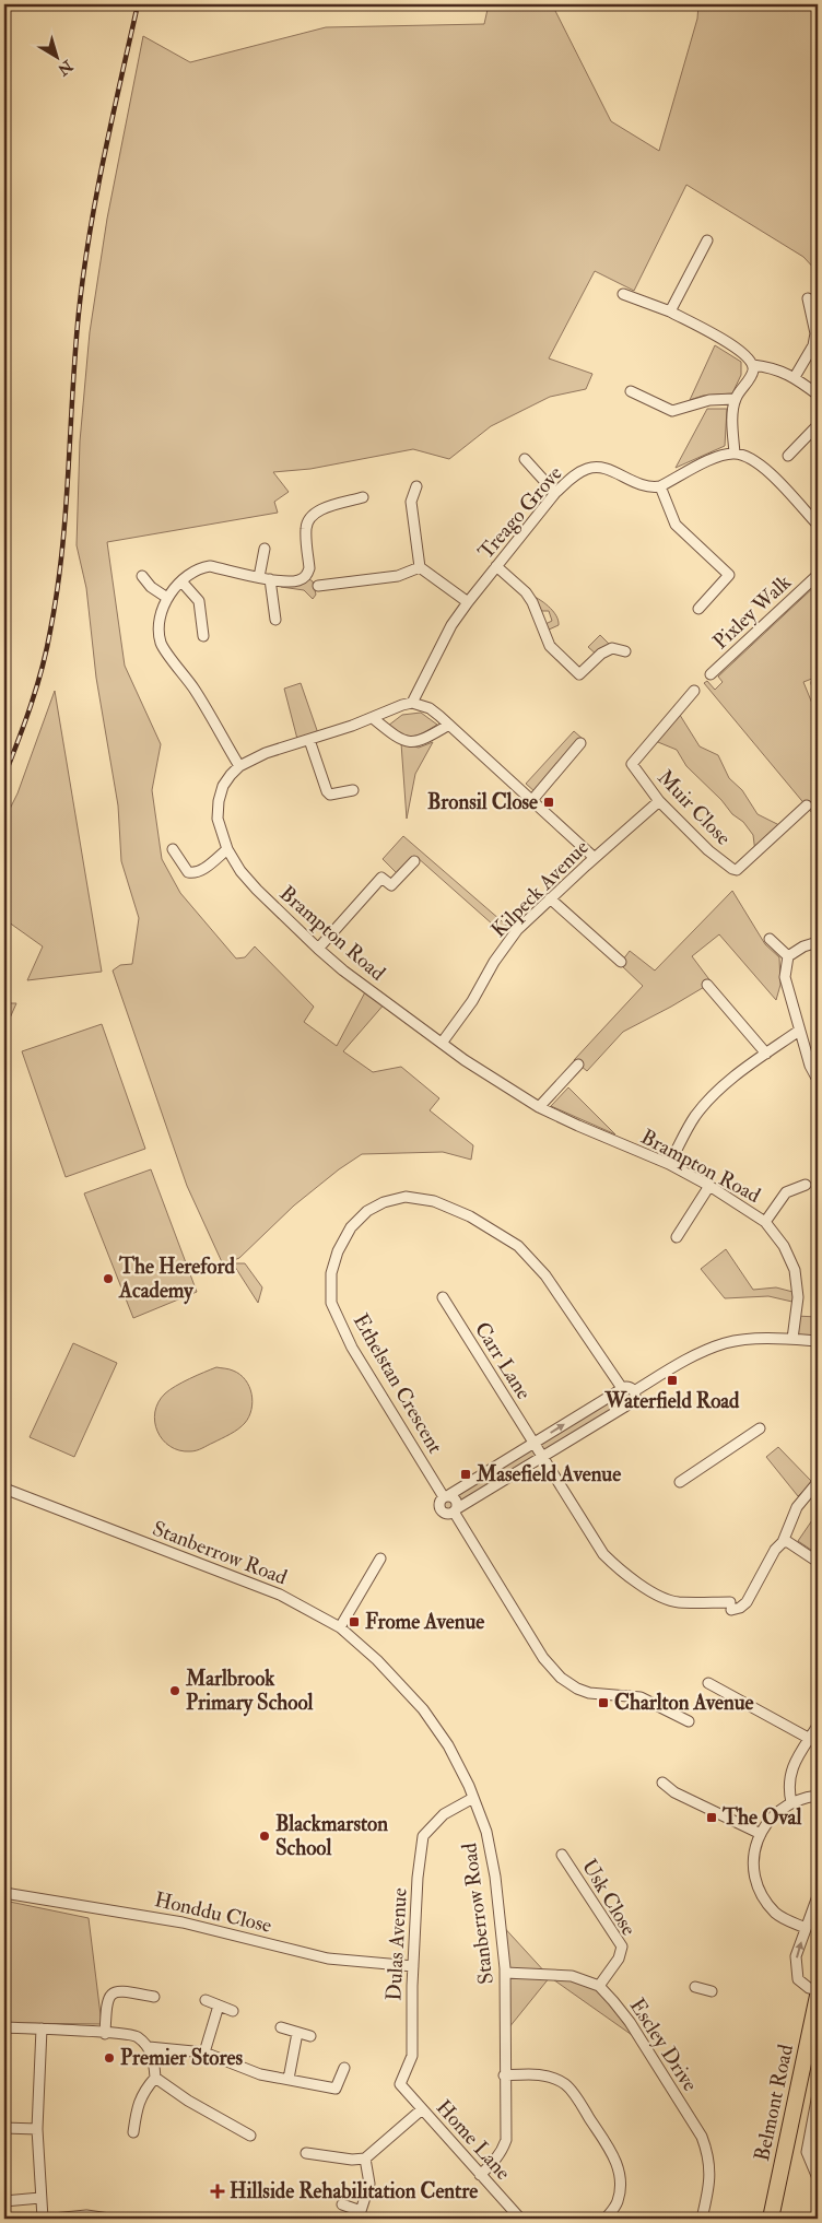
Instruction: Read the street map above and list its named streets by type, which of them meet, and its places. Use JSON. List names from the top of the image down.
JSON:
{
  "streets": {
    "highway": ["Belmont Road"],
    "street": [
      "Treago Grove",
      "Pixley Walk",
      "Muir Close",
      "Kilpeck Avenue",
      "Brampton Road",
      "Carr Lane",
      "Ethelstan Crescent",
      "Stanberrow Road",
      "Usk Close",
      "Honddu Close",
      "Dulas Avenue",
      "Escley Drive",
      "Home Lane"
    ]
  },
  "crossings": [
    ["Muir Close", "Kilpeck Avenue"],
    ["Kilpeck Avenue", "Brampton Road"],
    ["Stanberrow Road", "Dulas Avenue"],
    ["Stanberrow Road", "Escley Drive"],
    ["Stanberrow Road", "Home Lane"],
    ["Usk Close", "Escley Drive"],
    ["Honddu Close", "Dulas Avenue"],
    ["Dulas Avenue", "Home Lane"]
  ],
  "places": {
    "transit": [
      "Bronsil Close",
      "Waterfield Road",
      "Masefield Avenue",
      "Frome Avenue",
      "Charlton Avenue",
      "The Oval"
    ],
    "other": [
      "The Hereford Academy",
      "Marlbrook Primary School",
      "Blackmarston School",
      "Premier Stores"
    ],
    "health": ["Hillside Rehabilitation Centre"]
  },
  "north": "bottom right"
}
